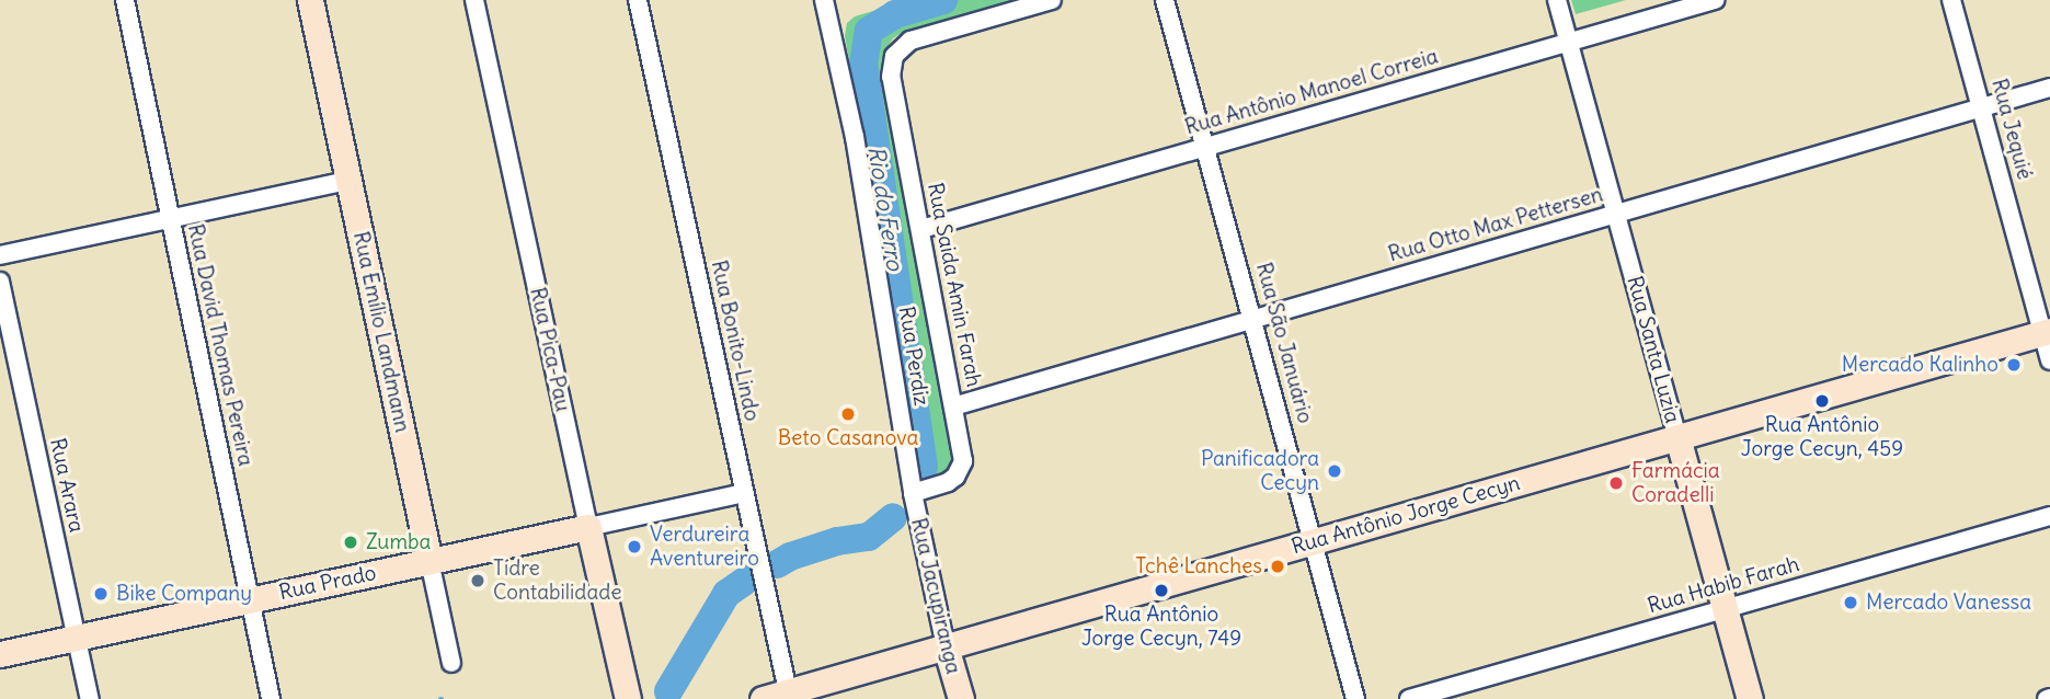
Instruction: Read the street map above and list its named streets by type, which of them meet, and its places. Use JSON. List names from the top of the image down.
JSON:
{
  "streets": {
    "street": [
      "Rua Antônio Manoel Correia",
      "Rua Jequié",
      "Rua Otto Max Pettersen",
      "Rua Saida Amin Farah",
      "Rua Emílio Landmann",
      "Rua Bonito-Lindo",
      "Rua São Januário",
      "Rua David Thomas Pereira",
      "Rua Pica-Pau",
      "Rua Santa Luzia",
      "Rua Perdiz",
      "Rua Arara",
      "Rua Antônio Jorge Cecyn",
      "Rua Prado",
      "Rua Habib Farah",
      "Rua Jacupiranga"
    ]
  },
  "crossings": [
    ["Rua Antônio Manoel Correia", "Rua Saida Amin Farah"],
    ["Rua Antônio Manoel Correia", "Rua São Januário"],
    ["Rua Antônio Manoel Correia", "Rua Santa Luzia"],
    ["Rua Jequié", "Rua Otto Max Pettersen"],
    ["Rua Jequié", "Rua Antônio Jorge Cecyn"],
    ["Rua Otto Max Pettersen", "Rua Saida Amin Farah"],
    ["Rua Otto Max Pettersen", "Rua São Januário"],
    ["Rua Otto Max Pettersen", "Rua Santa Luzia"],
    ["Rua Saida Amin Farah", "Rua Perdiz"],
    ["Rua Saida Amin Farah", "Rua Jacupiranga"],
    ["Rua Emílio Landmann", "Rua Prado"],
    ["Rua Bonito-Lindo", "Rua Antônio Jorge Cecyn"],
    ["Rua Bonito-Lindo", "Rua Prado"],
    ["Rua São Januário", "Rua Antônio Jorge Cecyn"],
    ["Rua David Thomas Pereira", "Rua Prado"],
    ["Rua Pica-Pau", "Rua Prado"],
    ["Rua Santa Luzia", "Rua Antônio Jorge Cecyn"],
    ["Rua Santa Luzia", "Rua Habib Farah"],
    ["Rua Perdiz", "Rua Jacupiranga"],
    ["Rua Arara", "Rua Prado"],
    ["Rua Antônio Jorge Cecyn", "Rua Jacupiranga"]
  ],
  "water": ["Rio do Ferro"],
  "places": [
    "Mercado Kalinho",
    "Rua Antônio Jorge Cecyn, 459",
    "Beto Casanova",
    "Panificadora Cecyn",
    "Farmácia Coradelli",
    "Zumba",
    "Verdureira Aventureiro",
    "Tchê Lanches",
    "Tidre Contabilidade",
    "Rua Antônio Jorge Cecyn, 749",
    "Bike Company",
    "Mercado Vanessa"
  ]
}
